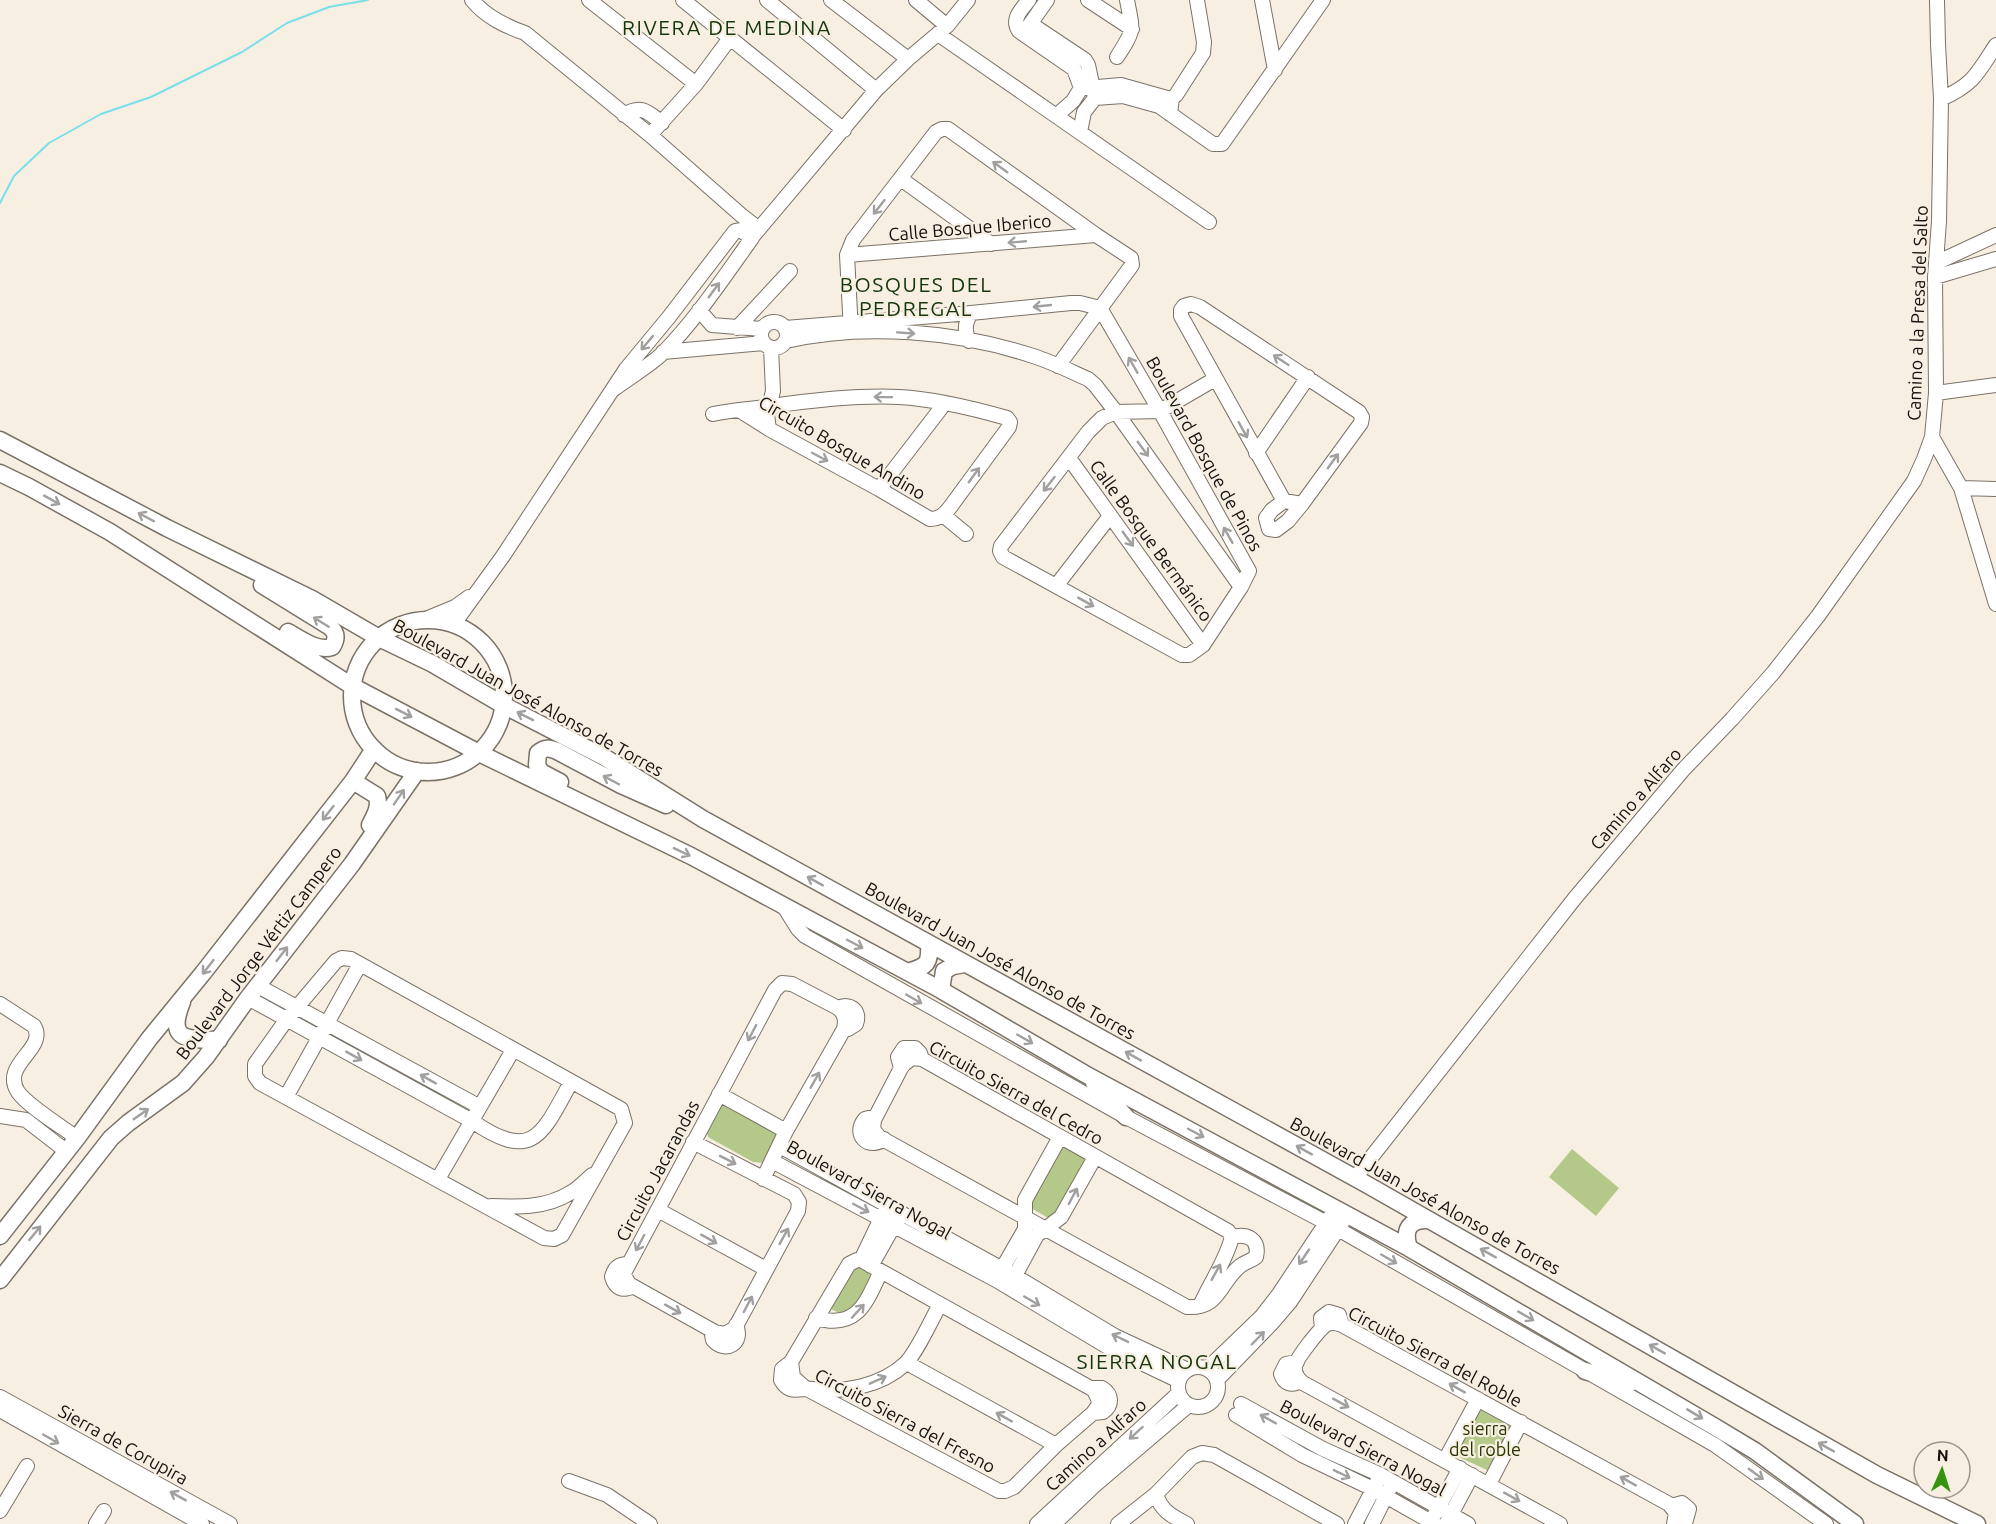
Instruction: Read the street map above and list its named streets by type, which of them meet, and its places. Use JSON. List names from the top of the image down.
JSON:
{
  "streets": {
    "main road": ["Boulevard Juan José Alonso de Torres", "Boulevard Jorge Vértiz Campero"],
    "street": [
      "Calle Bosque Iberico",
      "Camino a la Presa del Salto",
      "Circuito Bosque Andino",
      "Boulevard Bosque de Pinos",
      "Calle Bosque Bermánico",
      "Camino a Alfaro",
      "Circuito Sierra del Cedro",
      "Circuito Jacarandas",
      "Boulevard Sierra Nogal",
      "Circuito Sierra del Roble",
      "Circuito Sierra del Fresno",
      "Sierra de Corupira"
    ]
  },
  "crossings": [
    ["Camino a la Presa del Salto", "Camino a Alfaro"],
    ["Circuito Bosque Andino", "Boulevard Bosque de Pinos"],
    ["Boulevard Juan José Alonso de Torres", "Camino a Alfaro"],
    ["Camino a Alfaro", "Boulevard Sierra Nogal"],
    ["Circuito Jacarandas", "Boulevard Sierra Nogal"],
    ["Boulevard Sierra Nogal", "Circuito Sierra del Fresno"]
  ],
  "one_way": ["Calle Bosque Iberico", "Calle Bosque Bermánico"],
  "districts": ["RIVERA DE MEDINA", "BOSQUES DEL PEDREGAL", "SIERRA NOGAL"],
  "parks": ["sierra del roble"],
  "north": "top"
}
